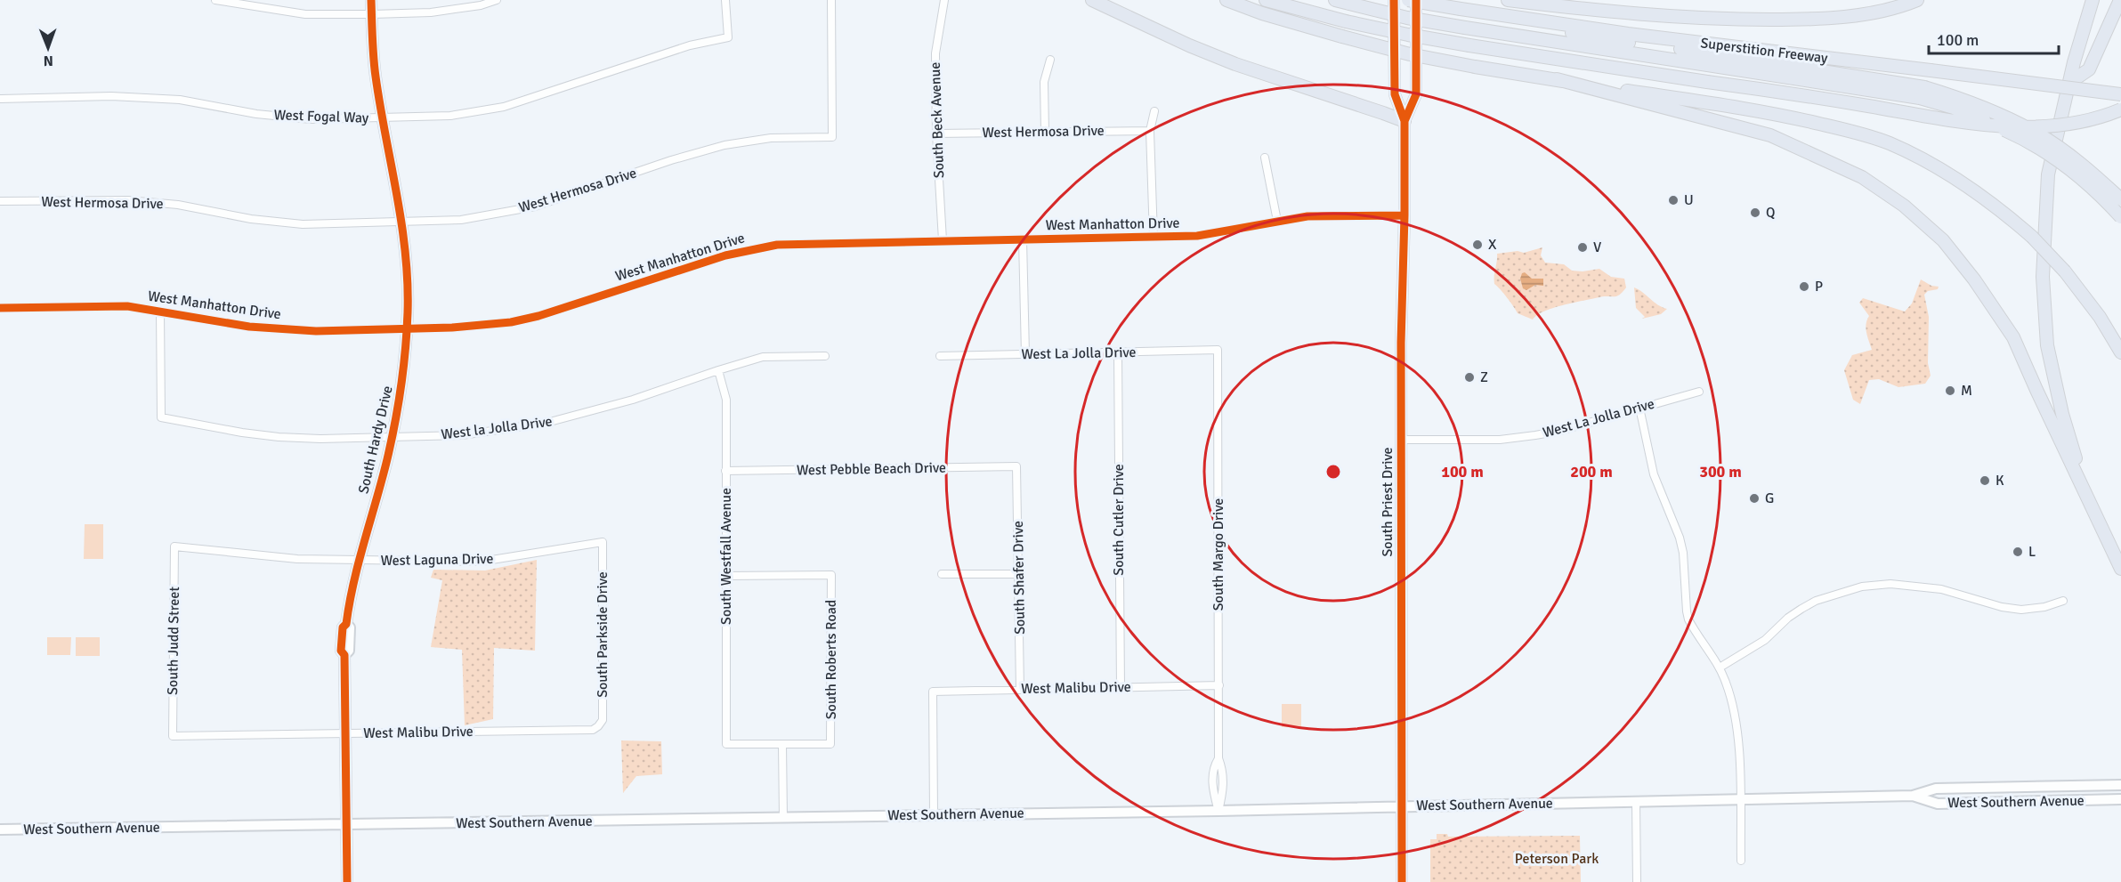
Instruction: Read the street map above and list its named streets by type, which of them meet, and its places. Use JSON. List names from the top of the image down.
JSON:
{
  "streets": {
    "highway": ["Superstition Freeway"],
    "main road": ["South Hardy Drive", "South Priest Drive", "West Southern Avenue"],
    "street": [
      "West Fogal Way",
      "South Beck Avenue",
      "West Hermosa Drive",
      "West Manhatton Drive",
      "West La Jolla Drive",
      "West la Jolla Drive",
      "West Pebble Beach Drive",
      "South Cutler Drive",
      "South Margo Drive",
      "South Westfall Avenue",
      "West Laguna Drive",
      "South Shafer Drive",
      "South Parkside Drive",
      "South Judd Street",
      "South Roberts Road",
      "West Malibu Drive"
    ]
  },
  "crossings": [
    ["West Fogal Way", "South Hardy Drive"],
    ["South Beck Avenue", "West Hermosa Drive"],
    ["South Beck Avenue", "West Manhatton Drive"],
    ["West Hermosa Drive", "South Hardy Drive"],
    ["West Manhatton Drive", "West la Jolla Drive"],
    ["West Manhatton Drive", "South Hardy Drive"],
    ["West Manhatton Drive", "South Priest Drive"],
    ["West La Jolla Drive", "South Priest Drive"],
    ["West La Jolla Drive", "South Cutler Drive"],
    ["West La Jolla Drive", "South Margo Drive"],
    ["West la Jolla Drive", "South Hardy Drive"],
    ["West la Jolla Drive", "South Westfall Avenue"],
    ["South Hardy Drive", "West Laguna Drive"],
    ["South Hardy Drive", "West Malibu Drive"],
    ["South Hardy Drive", "West Southern Avenue"],
    ["West Pebble Beach Drive", "South Westfall Avenue"],
    ["West Pebble Beach Drive", "South Shafer Drive"],
    ["South Priest Drive", "West Southern Avenue"],
    ["South Cutler Drive", "West Malibu Drive"],
    ["South Margo Drive", "West Malibu Drive"],
    ["South Margo Drive", "West Southern Avenue"],
    ["South Westfall Avenue", "South Roberts Road"],
    ["West Laguna Drive", "South Parkside Drive"],
    ["West Laguna Drive", "South Judd Street"],
    ["South Shafer Drive", "West Malibu Drive"],
    ["South Parkside Drive", "West Malibu Drive"],
    ["South Judd Street", "West Malibu Drive"],
    ["West Malibu Drive", "West Southern Avenue"]
  ],
  "parks": ["Peterson Park"],
  "places": [
    "U",
    "Q",
    "X",
    "V",
    "P",
    "Z",
    "M",
    "K",
    "G",
    "L"
  ],
  "scale_bar": "100 m",
  "north": "bottom",
  "rings": ["100 m", "200 m", "300 m"]
}
